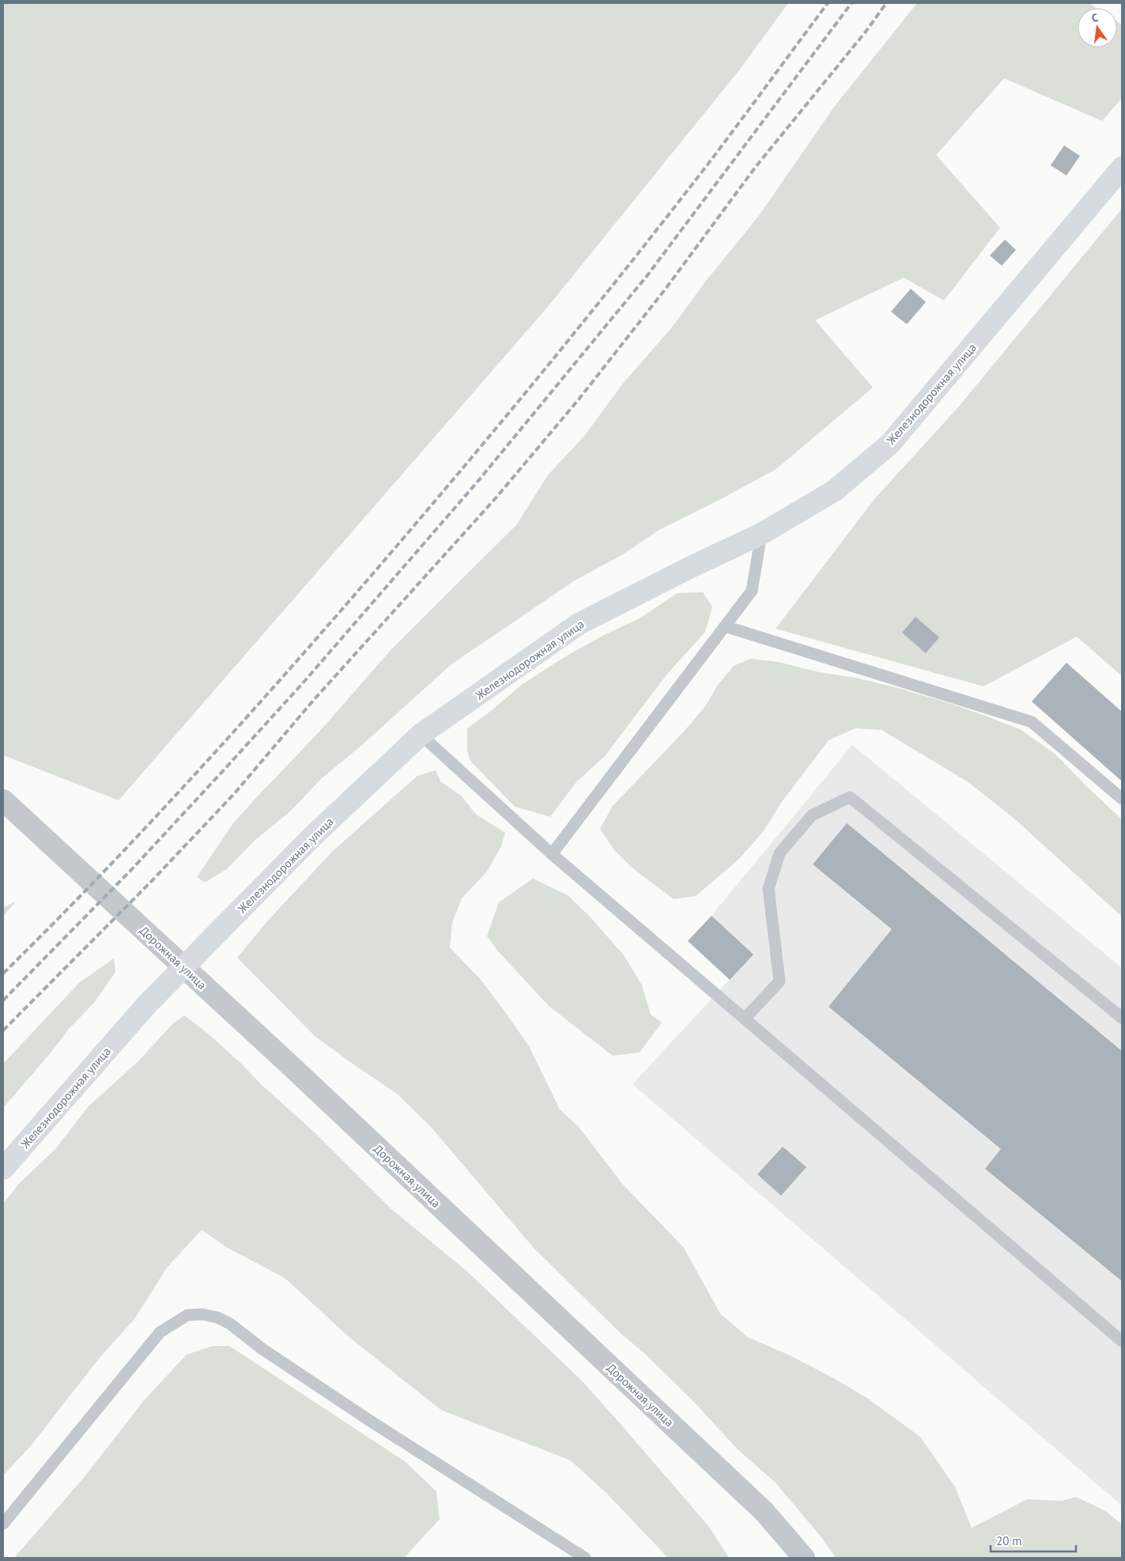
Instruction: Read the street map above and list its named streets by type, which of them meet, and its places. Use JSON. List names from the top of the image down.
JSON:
{
  "streets": {
    "main road": ["Железнодорожная улица"],
    "street": ["Дорожная улица"]
  },
  "scale_bar": "20 m",
  "north": "top"
}
